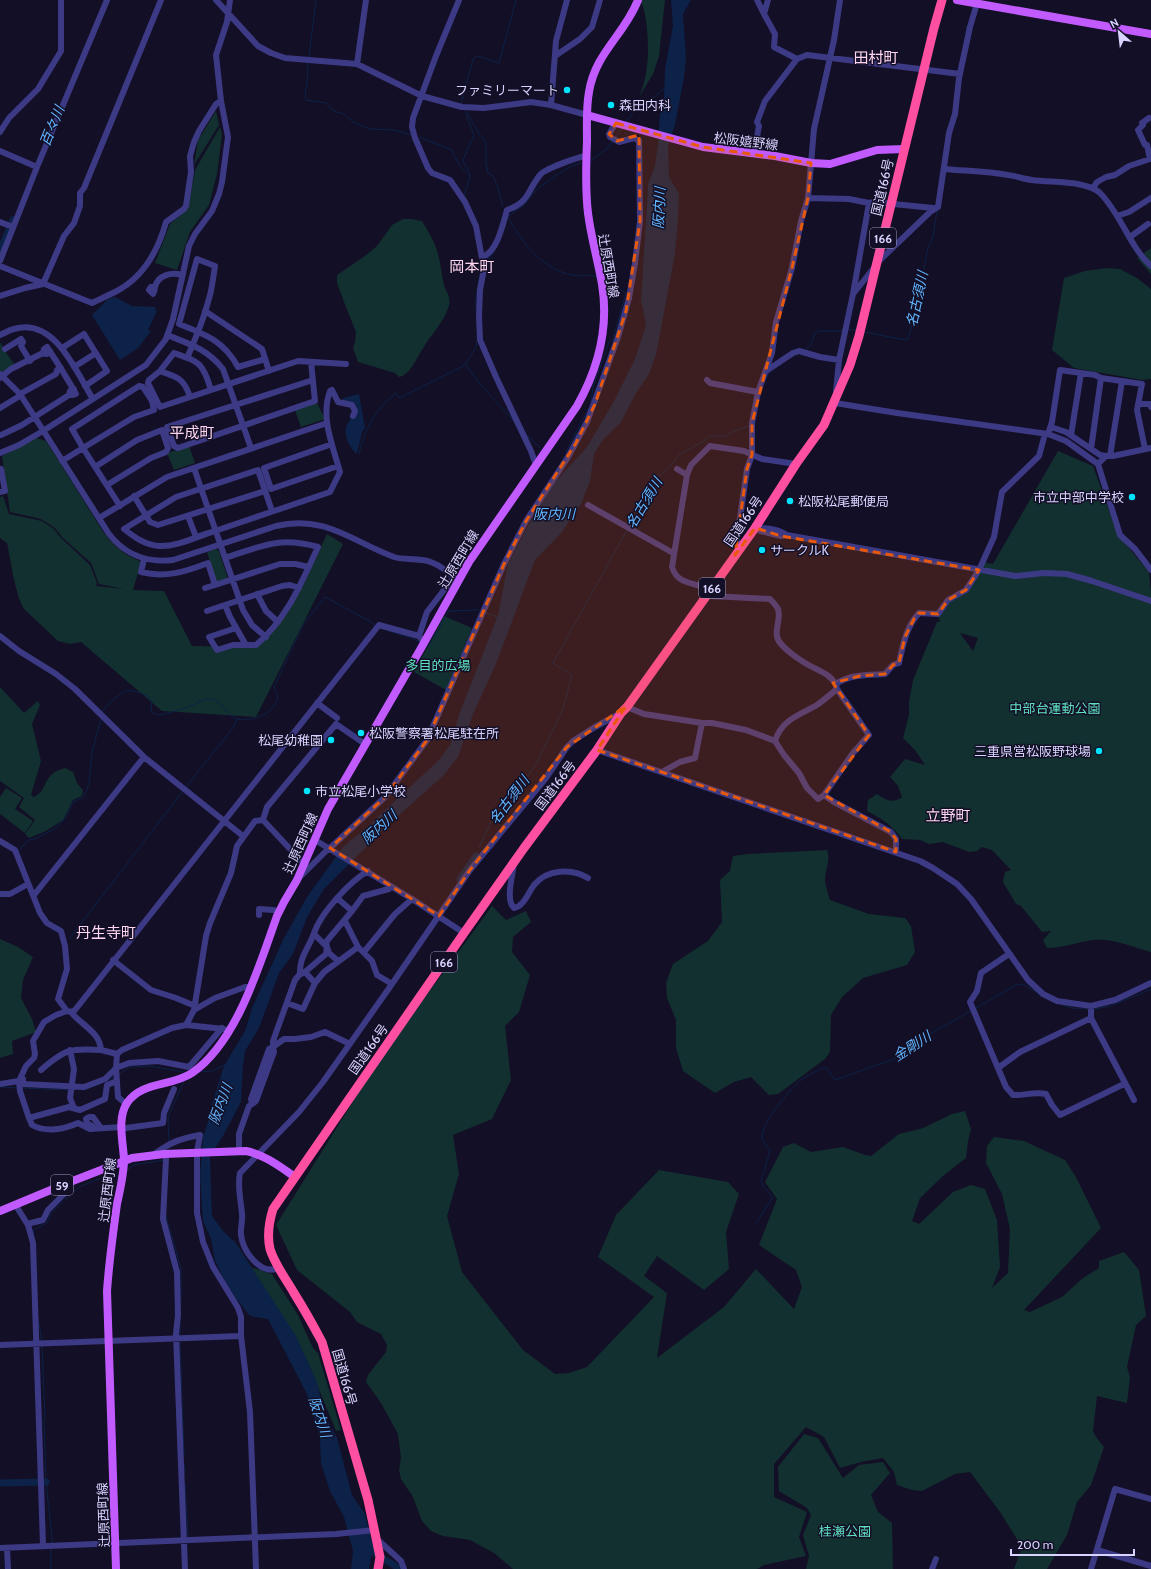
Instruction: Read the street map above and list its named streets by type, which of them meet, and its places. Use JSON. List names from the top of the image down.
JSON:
{
  "streets": {
    "highway": ["国道166号", "166"],
    "main road": ["松阪嬉野線", "辻原西町線", "59"]
  },
  "crossings": [
    ["松阪嬉野線", "国道166号"],
    ["松阪嬉野線", "辻原西町線"],
    ["国道166号", "59"],
    ["辻原西町線", "59"]
  ],
  "districts": [
    "田村町",
    "岡本町",
    "平成町",
    "立野町",
    "丹生寺町"
  ],
  "water": [
    "百々川",
    "阪内川",
    "名古須川",
    "金剛川"
  ],
  "parks": ["多目的広場", "中部台運動公園", "桂瀬公園"],
  "places": [
    "ファミリーマート",
    "森田内科",
    "市立中部中学校",
    "松阪松尾郵便局",
    "サークルK",
    "松阪警察署松尾駐在所",
    "松尾幼稚園",
    "三重県営松阪野球場",
    "市立松尾小学校"
  ],
  "scale_bar": "200 m",
  "north": "top left"
}
